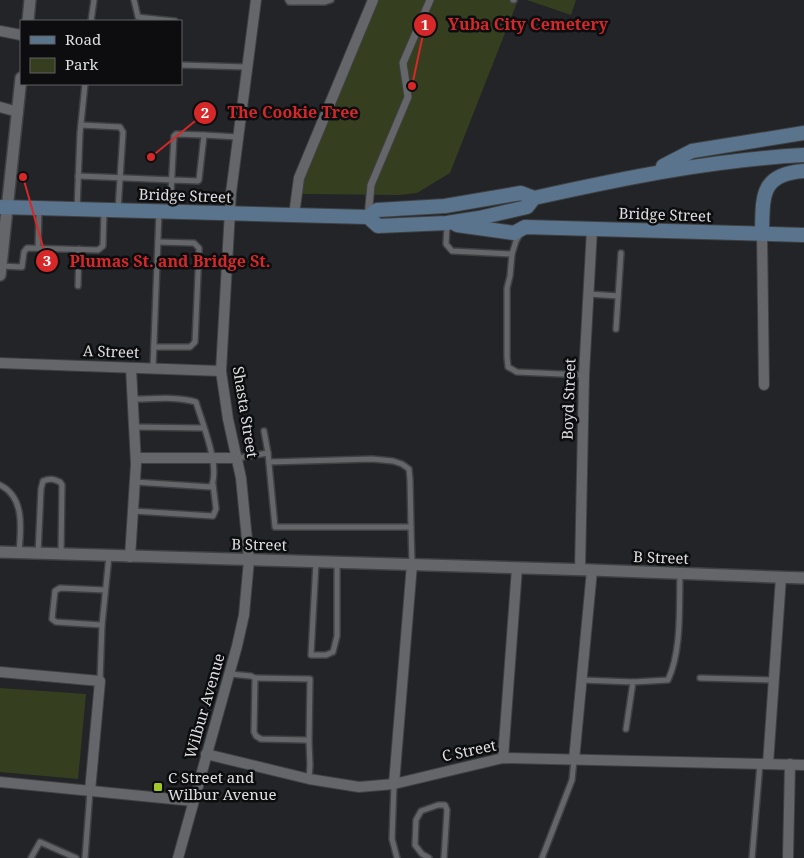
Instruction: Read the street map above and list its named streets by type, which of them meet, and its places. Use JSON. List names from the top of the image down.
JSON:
{
  "streets": {
    "main road": ["Bridge Street"],
    "street": [
      "A Street",
      "Boyd Street",
      "Shasta Street",
      "B Street",
      "Wilbur Avenue",
      "C Street"
    ]
  },
  "crossings": [
    ["Bridge Street", "Boyd Street"],
    ["Bridge Street", "Shasta Street"],
    ["A Street", "Shasta Street"],
    ["Boyd Street", "B Street"],
    ["Shasta Street", "B Street"],
    ["Shasta Street", "Wilbur Avenue"],
    ["B Street", "Wilbur Avenue"],
    ["Wilbur Avenue", "C Street"]
  ],
  "places": {
    "other": ["Yuba City Cemetery", "The Cookie Tree", "Plumas St. and Bridge St."],
    "transit": ["C Street and Wilbur Avenue"]
  },
  "legend": ["Road", "Park"]
}
